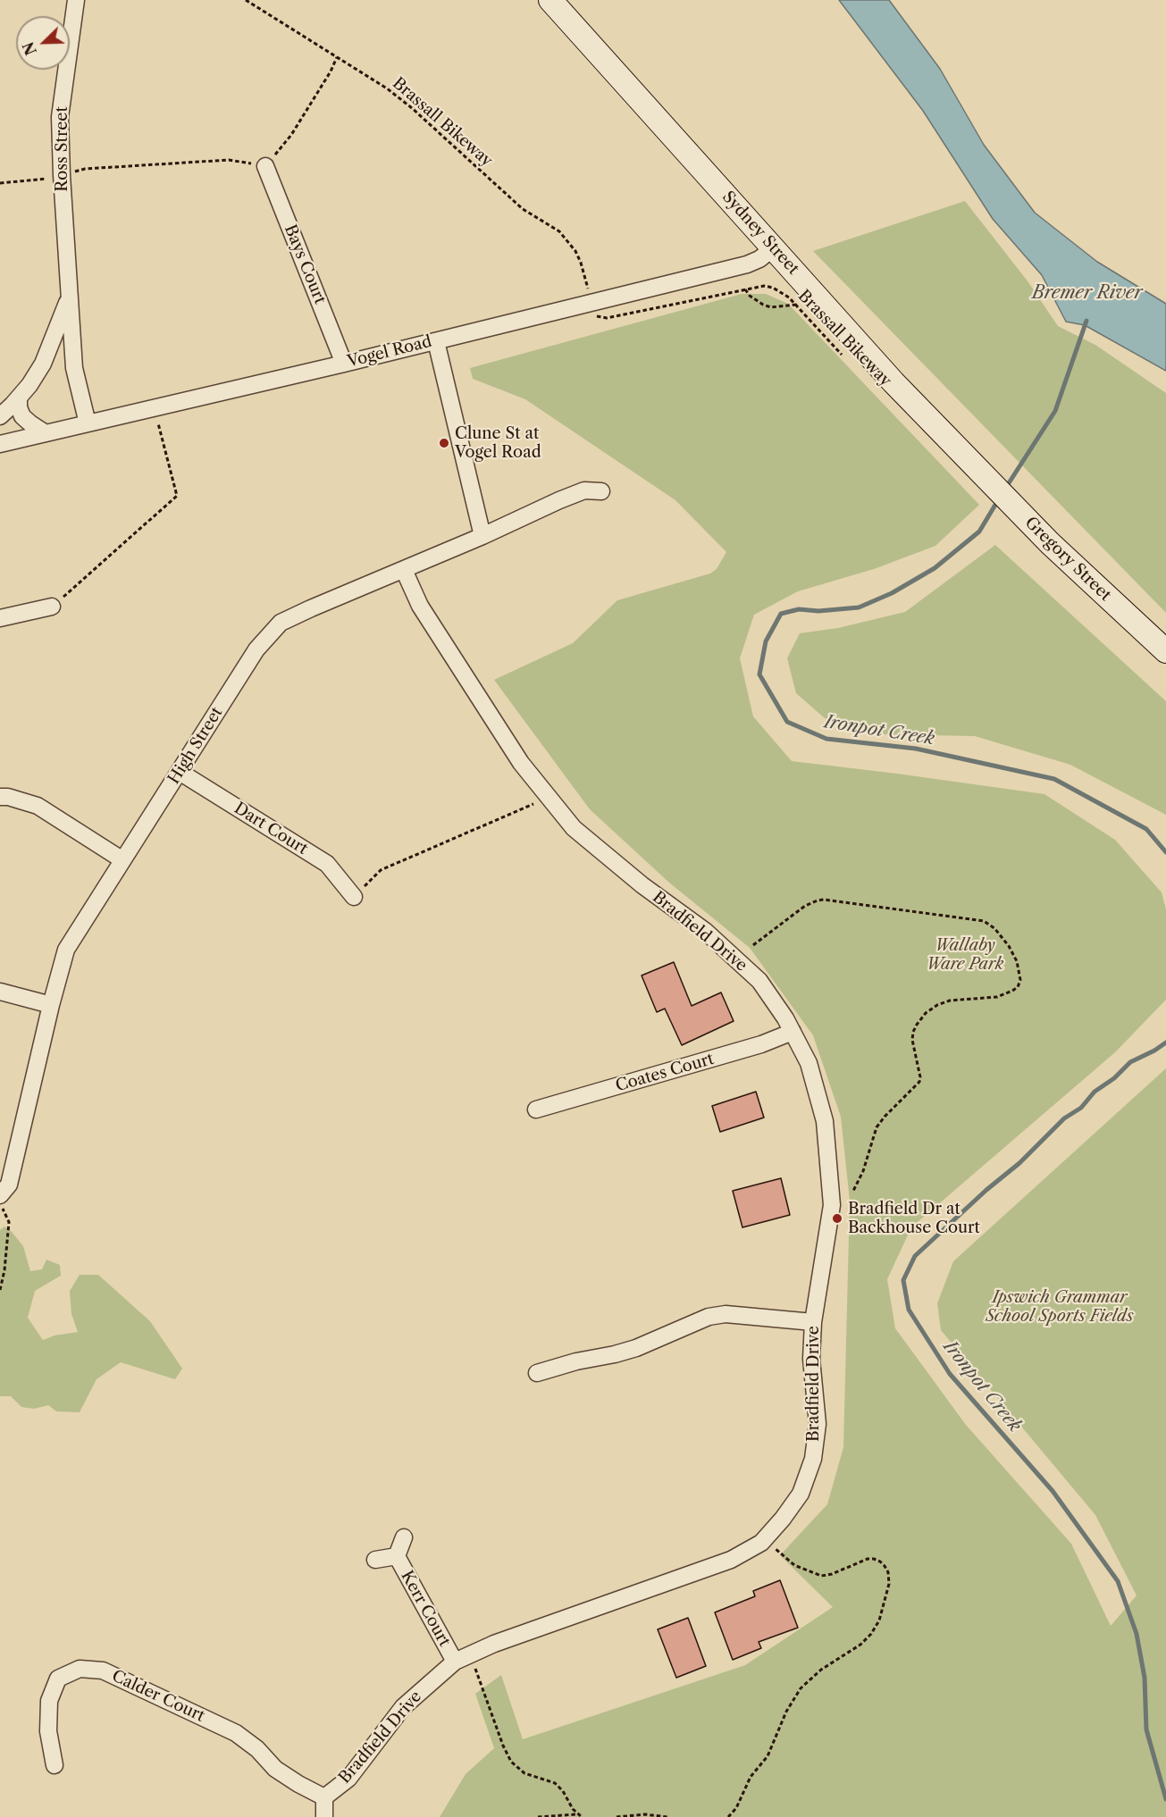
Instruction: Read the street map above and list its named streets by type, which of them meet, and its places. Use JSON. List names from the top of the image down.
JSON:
{
  "streets": {
    "main road": ["Sydney Street", "Gregory Street"],
    "street": [
      "Ross Street",
      "Bays Court",
      "Vogel Road",
      "High Street",
      "Dart Court",
      "Bradfield Drive",
      "Coates Court",
      "Kerr Court",
      "Calder Court"
    ],
    "path": ["Brassall Bikeway"]
  },
  "crossings": [
    ["Ross Street", "Vogel Road"],
    ["Sydney Street", "Vogel Road"],
    ["Sydney Street", "Gregory Street"],
    ["Bays Court", "Vogel Road"],
    ["High Street", "Dart Court"],
    ["High Street", "Bradfield Drive"],
    ["Bradfield Drive", "Coates Court"],
    ["Bradfield Drive", "Kerr Court"],
    ["Bradfield Drive", "Calder Court"]
  ],
  "water": ["Bremer River", "Ironpot Creek"],
  "parks": ["Wallaby Ware Park", "Ipswich Grammar School Sports Fields"],
  "places": ["Clune St at Vogel Road", "Bradfield Dr at Backhouse Court"],
  "north": "bottom left"
}
